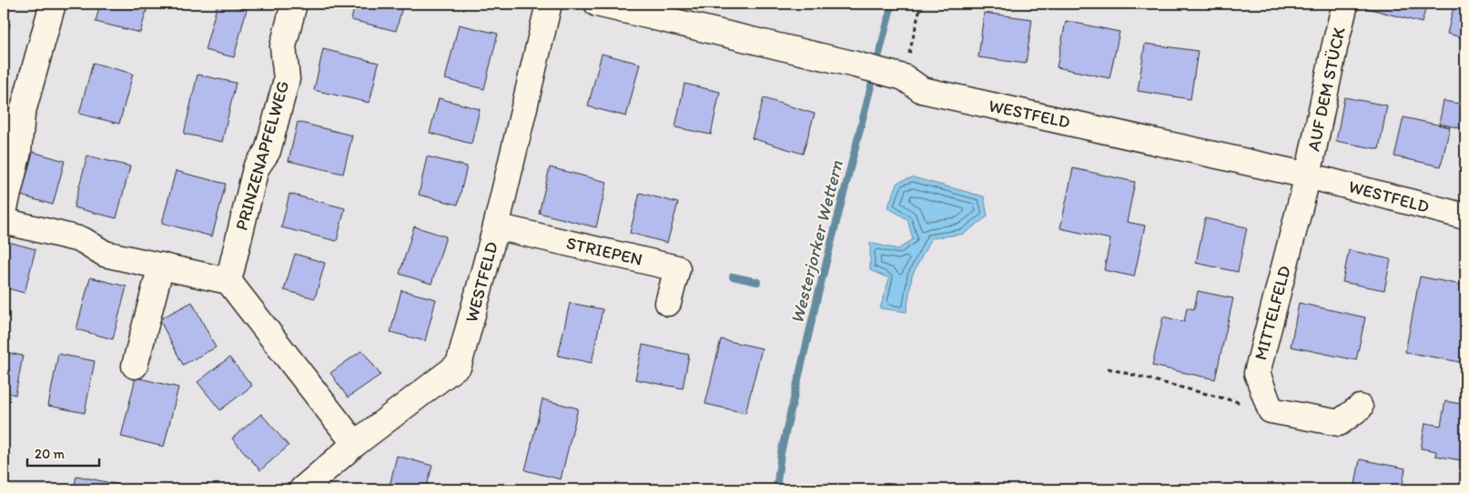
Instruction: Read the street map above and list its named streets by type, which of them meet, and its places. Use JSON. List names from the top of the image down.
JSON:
{
  "streets": {
    "street": [
      "AUF DEM STÜCK",
      "WESTFELD",
      "PRINZENAPFELWEG",
      "STRIEPEN",
      "MITTELFELD"
    ]
  },
  "crossings": [
    ["AUF DEM STÜCK", "WESTFELD"],
    ["AUF DEM STÜCK", "MITTELFELD"],
    ["WESTFELD", "STRIEPEN"],
    ["WESTFELD", "MITTELFELD"]
  ],
  "water": ["Westerjorker Wettern"],
  "scale_bar": "20 m"
}
